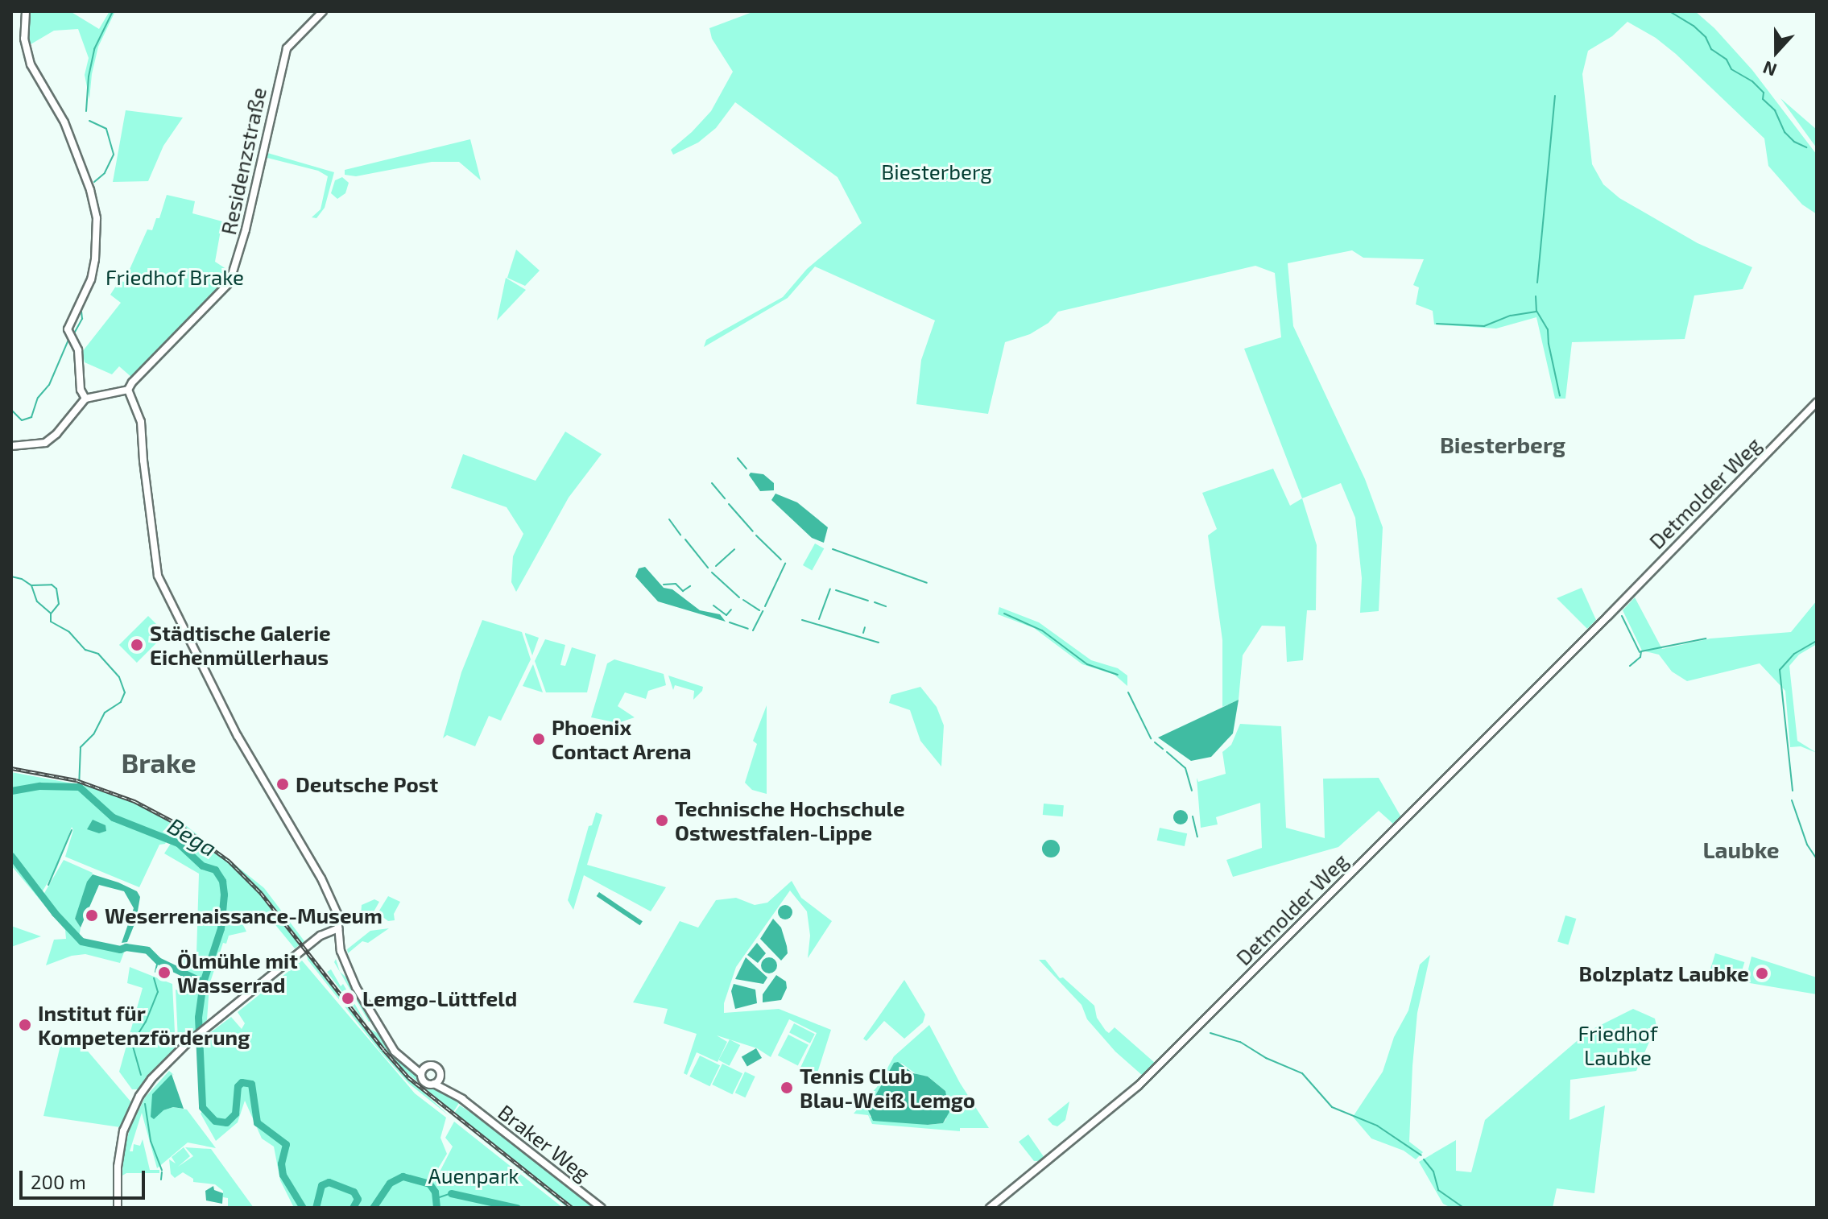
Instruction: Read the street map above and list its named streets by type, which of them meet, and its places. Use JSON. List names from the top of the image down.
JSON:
{
  "streets": {
    "street": ["Residenzstraße", "Detmolder Weg", "Braker Weg"]
  },
  "crossings": [
    ["Residenzstraße", "Braker Weg"]
  ],
  "districts": ["Biesterberg", "Brake", "Laubke"],
  "water": ["Bega"],
  "parks": [
    "Biesterberg",
    "Friedhof Brake",
    "Friedhof Laubke",
    "Auenpark"
  ],
  "places": [
    "Städtische Galerie Eichenmüllerhaus",
    "Phoenix Contact Arena",
    "Deutsche Post",
    "Technische Hochschule Ostwestfalen-Lippe",
    "Weserrenaissance-Museum",
    "Ölmühle mit Wasserrad",
    "Bolzplatz Laubke",
    "Lemgo-Lüttfeld",
    "Institut für Kompetenzförderung",
    "Tennis Club Blau-Weiß Lemgo"
  ],
  "scale_bar": "200 m",
  "north": "bottom"
}
